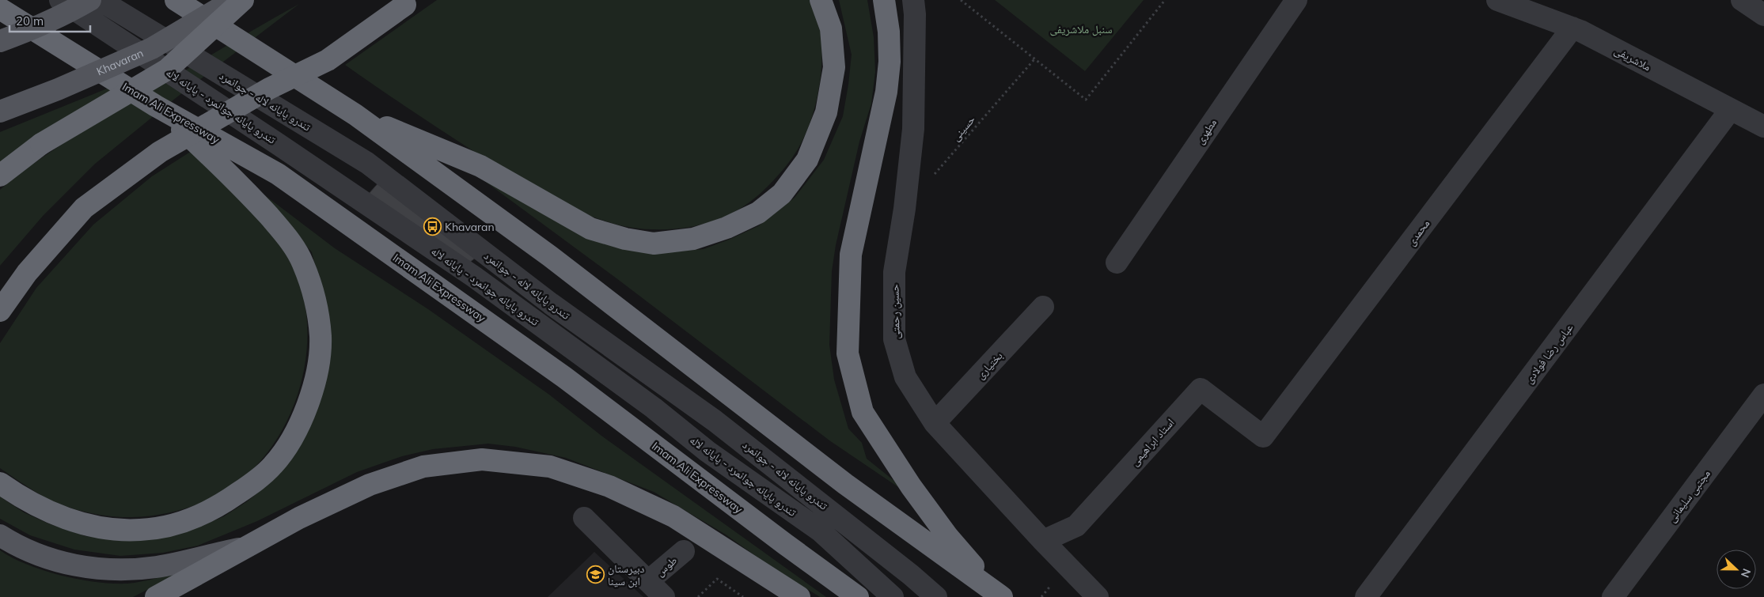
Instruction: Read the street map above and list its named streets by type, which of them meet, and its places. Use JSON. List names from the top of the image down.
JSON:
{
  "streets": {
    "highway": ["Imam Ali Expressway"],
    "main road": ["Khavaran"],
    "street": [
      "ملاشریفی",
      "تندرو پایانه لاله - جوانمرد",
      "تندرو پایانه جوانمرد - پایانه لاله",
      "مطهری",
      "محمدی",
      "حسین رحمتی",
      "عباس رضا فولادی",
      "بختیاری",
      "استاد ابراهیمی",
      "مجتبی سلیمانی",
      "طوس"
    ],
    "path": ["حسینی"]
  },
  "crossings": [
    ["ملاشریفی", "محمدی"],
    ["ملاشریفی", "عباس رضا فولادی"],
    ["محمدی", "استاد ابراهیمی"],
    ["حسین رحمتی", "بختیاری"],
    ["حسین رحمتی", "استاد ابراهیمی"]
  ],
  "parks": ["سنبل ملاشریفی"],
  "places": {
    "bus stop": ["Khavaran"],
    "school or university": ["دبیرستان ابن سینا"]
  },
  "scale_bar": "20 m",
  "north": "right"
}
